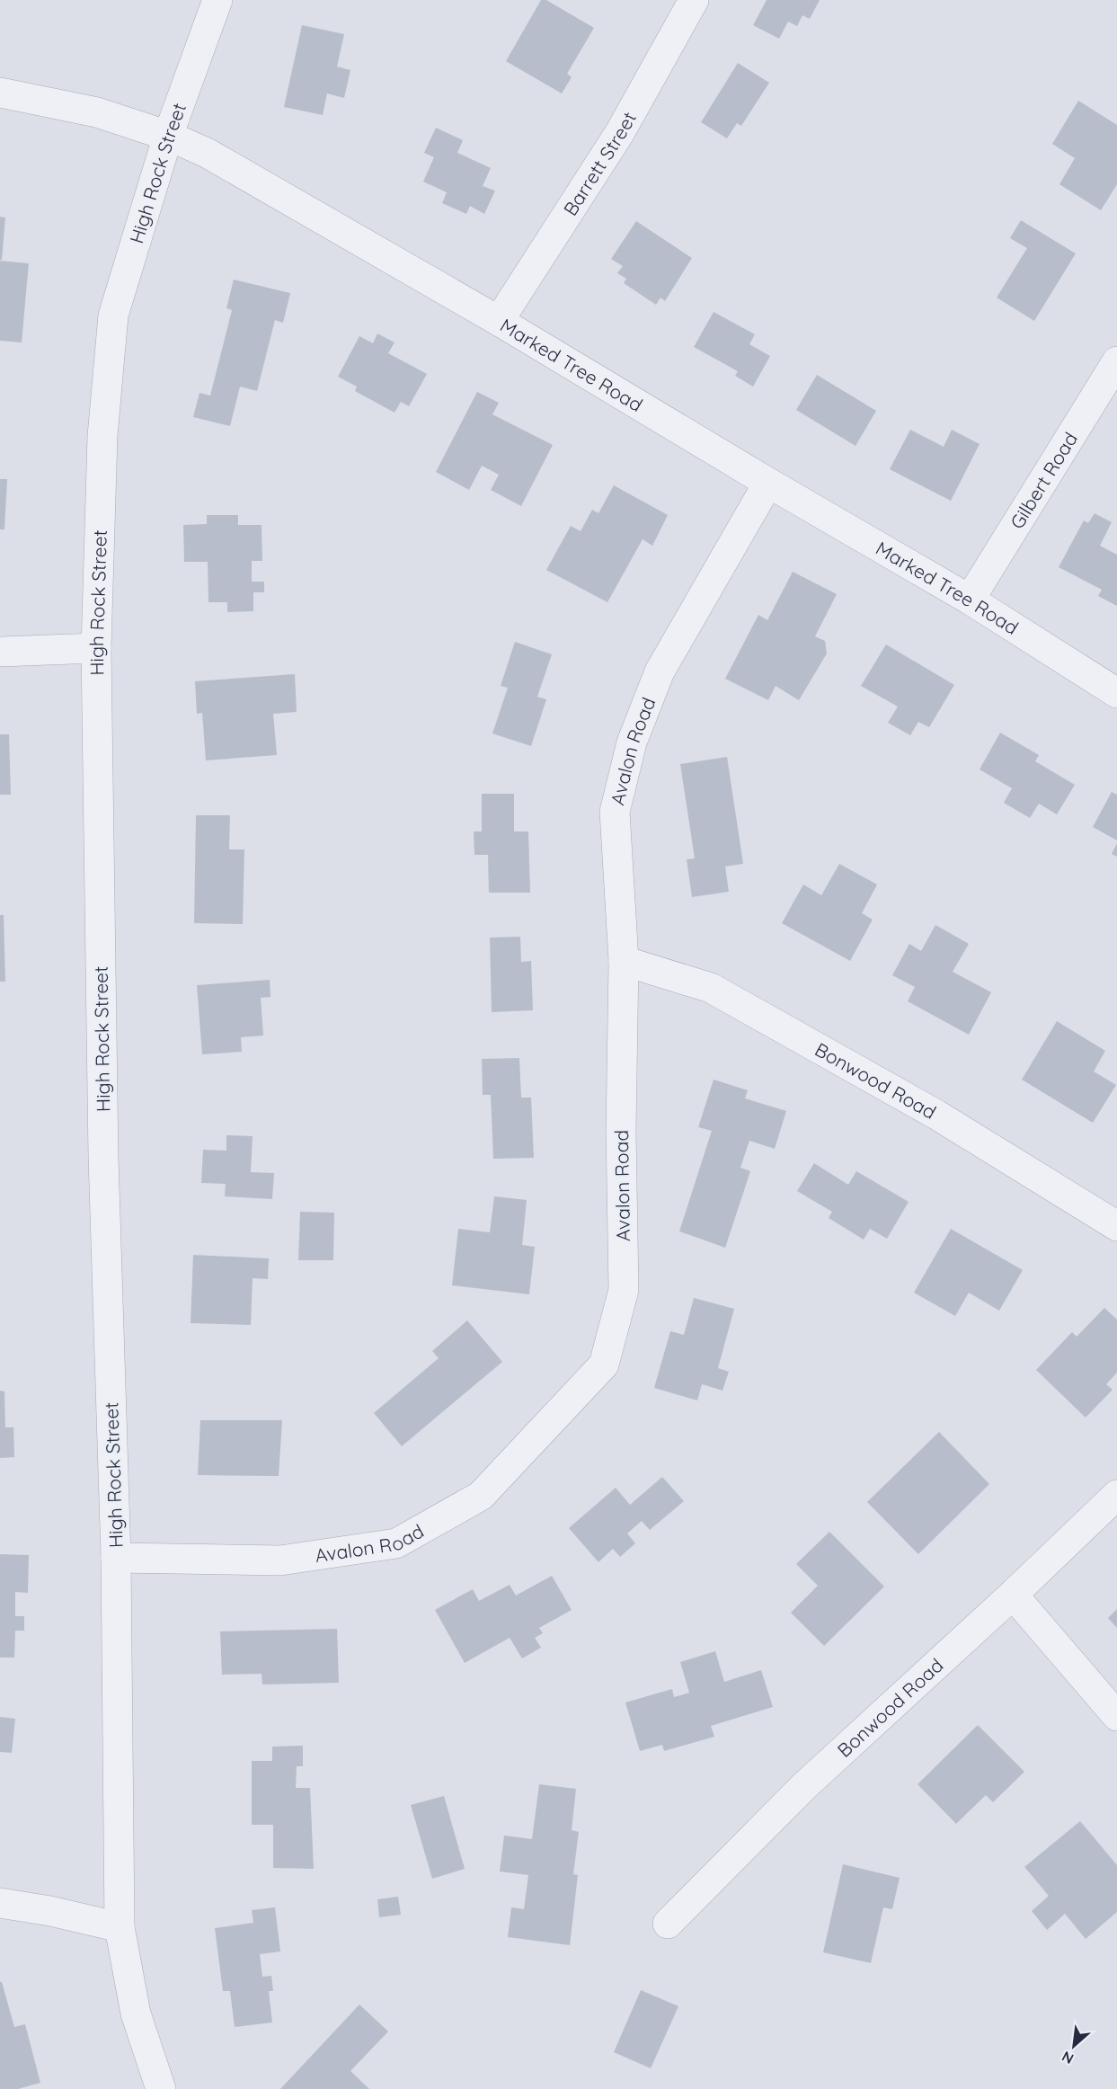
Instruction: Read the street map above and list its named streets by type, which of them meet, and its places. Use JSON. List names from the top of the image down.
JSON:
{
  "streets": {
    "street": [
      "Barrett Street",
      "High Rock Street",
      "Marked Tree Road",
      "Gilbert Road",
      "Avalon Road",
      "Bonwood Road"
    ]
  },
  "crossings": [
    ["Barrett Street", "Marked Tree Road"],
    ["High Rock Street", "Marked Tree Road"],
    ["High Rock Street", "Avalon Road"],
    ["Marked Tree Road", "Gilbert Road"],
    ["Marked Tree Road", "Avalon Road"],
    ["Avalon Road", "Bonwood Road"]
  ],
  "north": "bottom left"
}
